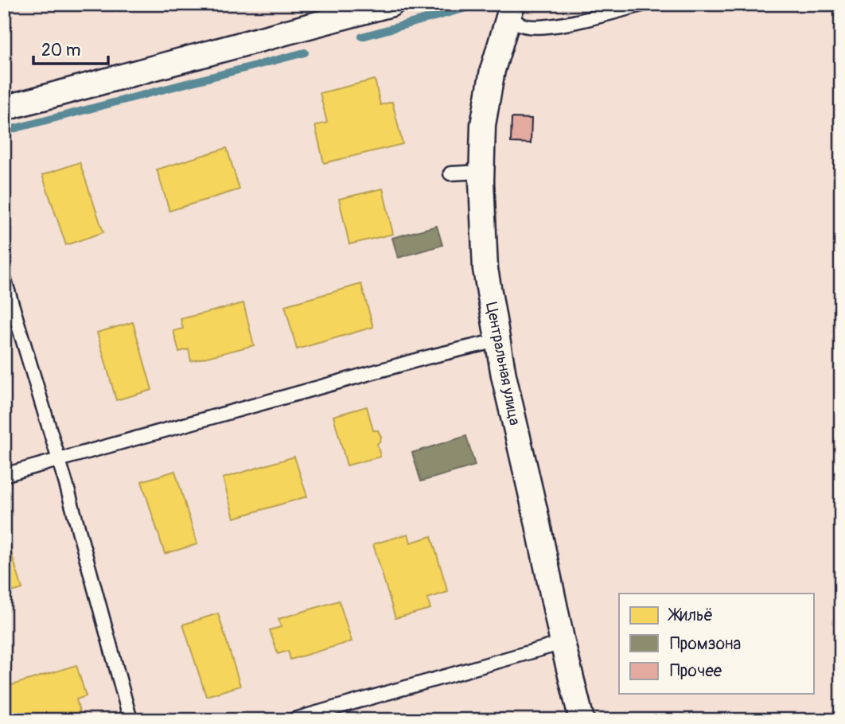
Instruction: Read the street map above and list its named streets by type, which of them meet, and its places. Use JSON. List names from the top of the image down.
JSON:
{
  "streets": {
    "street": ["Центральная улица"]
  },
  "legend": ["Жильё", "Промзона", "Прочее"],
  "scale_bar": "20 m"
}
